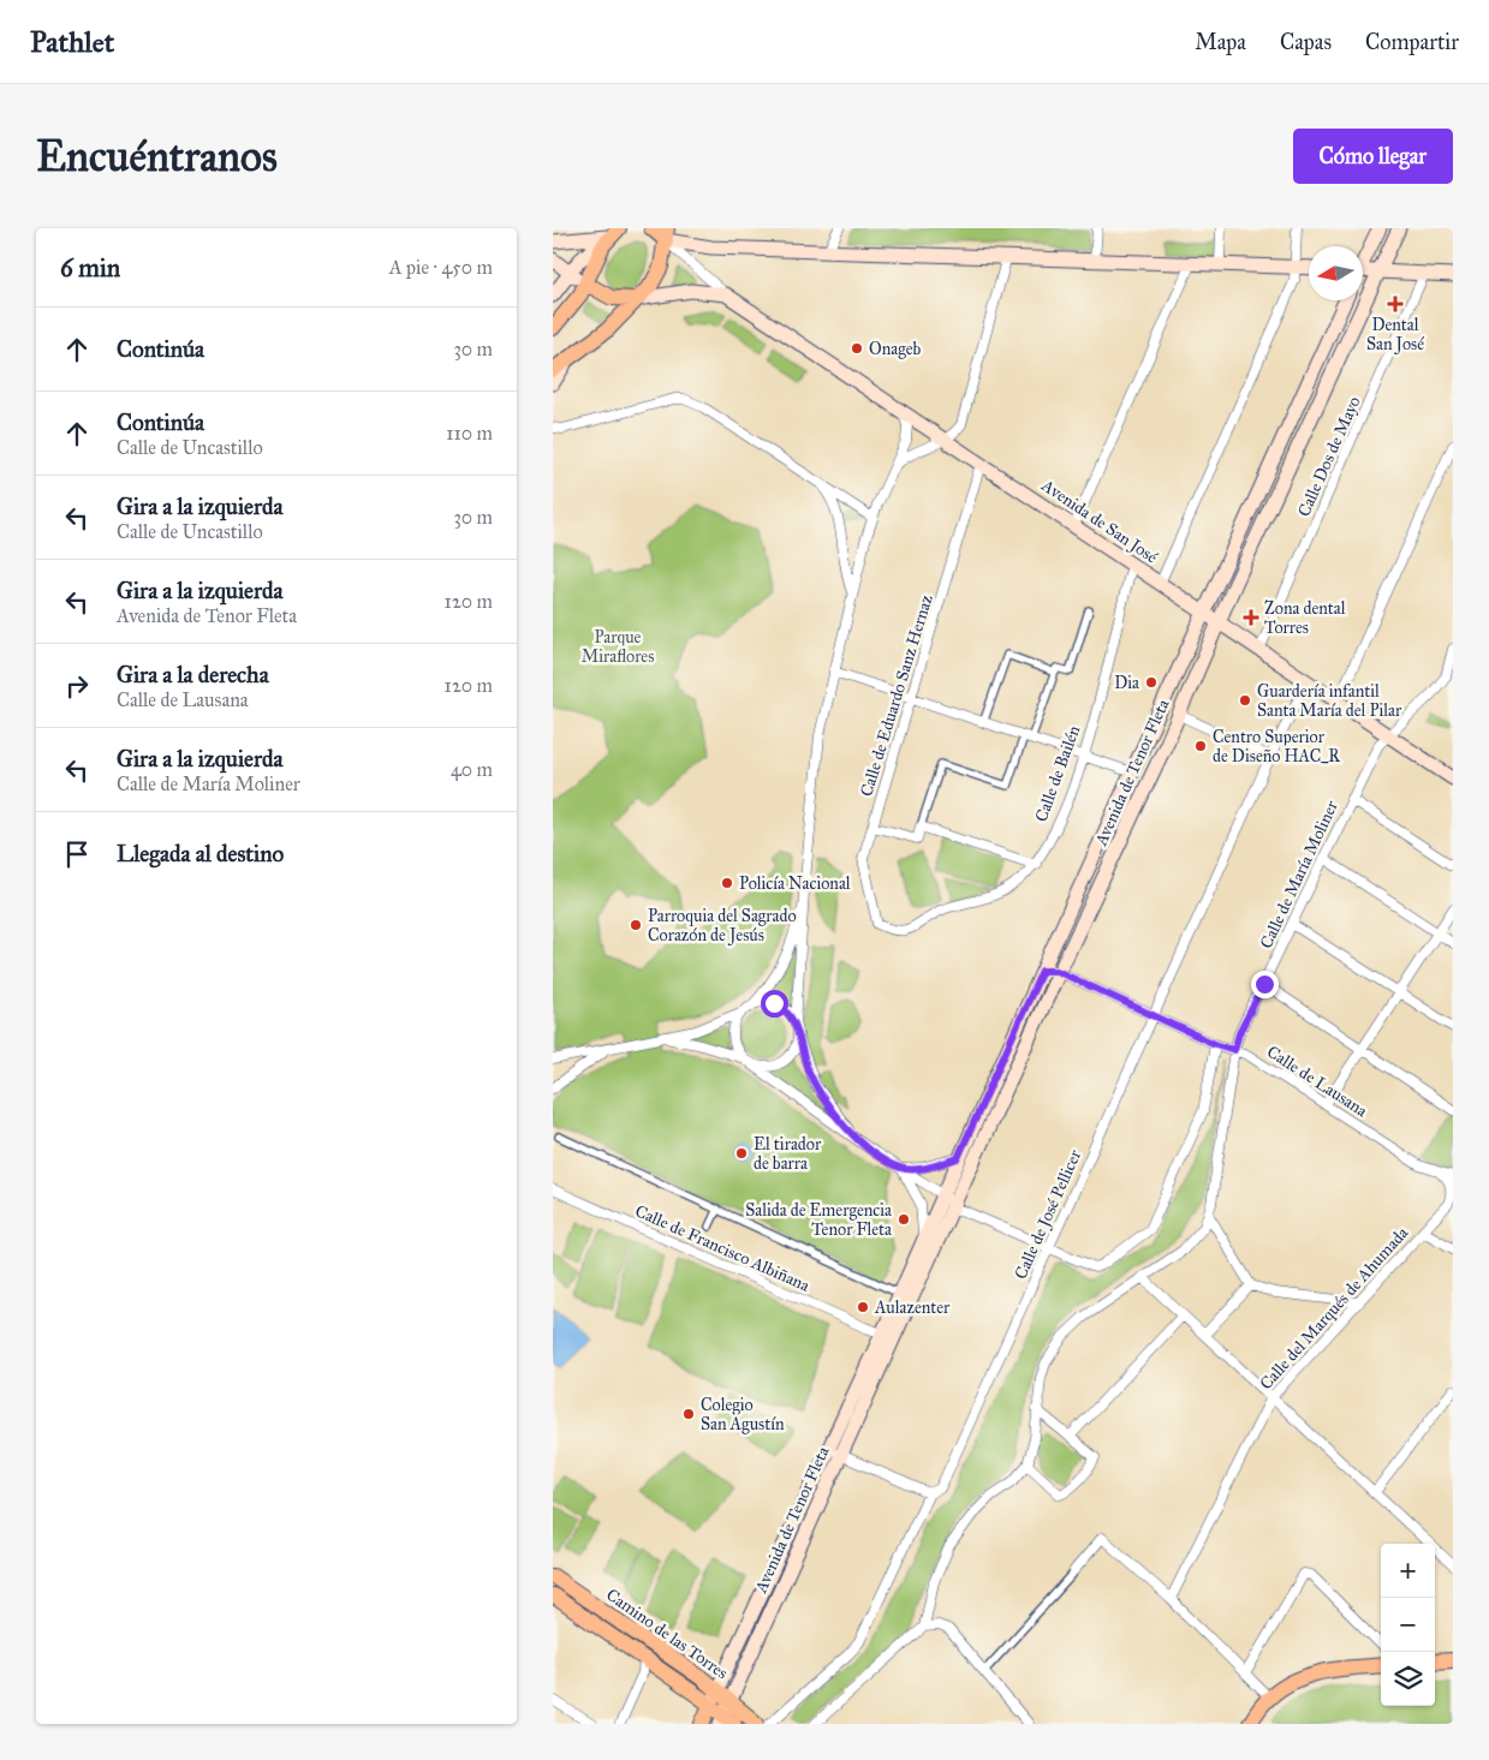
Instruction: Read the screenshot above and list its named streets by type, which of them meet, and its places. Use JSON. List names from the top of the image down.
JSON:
{
  "streets": {
    "main road": ["Avenida de San José", "Avenida de Tenor Fleta", "Camino de las Torres"],
    "street": [
      "Calle Dos de Mayo",
      "Calle de Eduardo Sanz Hernaz",
      "Calle de Bailén",
      "Calle de María Moliner",
      "Calle de Lausana",
      "Calle de José Pellicer",
      "Calle de Francisco Albiñana",
      "Calle del Marqués de Ahumada"
    ]
  },
  "crossings": [
    ["Calle Dos de Mayo", "Avenida de San José"],
    ["Avenida de San José", "Calle de Eduardo Sanz Hernaz"],
    ["Avenida de San José", "Avenida de Tenor Fleta"],
    ["Avenida de San José", "Calle de Bailén"],
    ["Avenida de San José", "Calle de María Moliner"],
    ["Avenida de San José", "Calle de José Pellicer"],
    ["Calle de Eduardo Sanz Hernaz", "Calle de Bailén"],
    ["Avenida de Tenor Fleta", "Calle de Lausana"],
    ["Avenida de Tenor Fleta", "Calle de Francisco Albiñana"],
    ["Avenida de Tenor Fleta", "Camino de las Torres"],
    ["Calle de María Moliner", "Calle de Lausana"],
    ["Calle de Lausana", "Calle de José Pellicer"],
    ["Calle de Lausana", "Calle del Marqués de Ahumada"]
  ],
  "parks": ["Parque Miraflores"],
  "places": {
    "health": ["Dental San José", "Zona dental Torres"],
    "other": [
      "Onageb",
      "Dia",
      "Guardería infantil Santa María del Pilar",
      "Centro Superior de Diseño HAC_R",
      "Policía Nacional",
      "Parroquia del Sagrado Corazón de Jesús",
      "El tirador de barra",
      "Salida de Emergencia Tenor Fleta",
      "Aulazenter",
      "Colegio San Agustín"
    ]
  },
  "north": "left",
  "page": {
    "header": "Pathlet",
    "nav": ["Mapa", "Capas", "Compartir"],
    "buttons": "Cómo llegar",
    "title": "Encuéntranos",
    "heading": ["6 min", "A pie · 450 m"],
    "list": [
      ["Continúa", "30 m"],
      ["Continúa", "Calle de Uncastillo", "110 m"],
      ["Gira a la izquierda", "Calle de Uncastillo", "30 m"],
      ["Gira a la izquierda", "Avenida de Tenor Fleta", "120 m"],
      ["Gira a la derecha", "Calle de Lausana", "120 m"],
      ["Gira a la izquierda", "Calle de María Moliner", "40 m"],
      "Llegada al destino"
    ],
    "map_buttons": ["+", "−"]
  }
}
